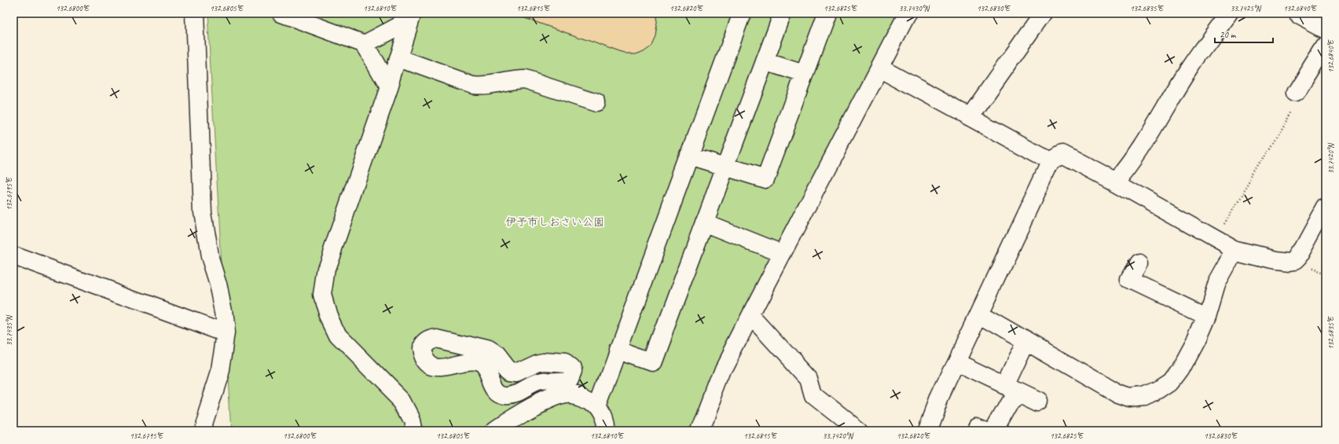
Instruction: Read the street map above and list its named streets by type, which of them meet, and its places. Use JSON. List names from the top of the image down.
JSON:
{
  "parks": ["伊予市しおさい公園"],
  "scale_bar": "20 m",
  "coordinates": [
    "132.6800°E",
    "132.6805°E",
    "132.6810°E",
    "132.6815°E",
    "132.6820°E",
    "132.6825°E",
    "33.7430°N",
    "132.6830°E",
    "132.6835°E",
    "33.7425°N",
    "132.6840°E",
    "33.7420°N",
    "132.6795°E",
    "33.7435°N"
  ]
}
